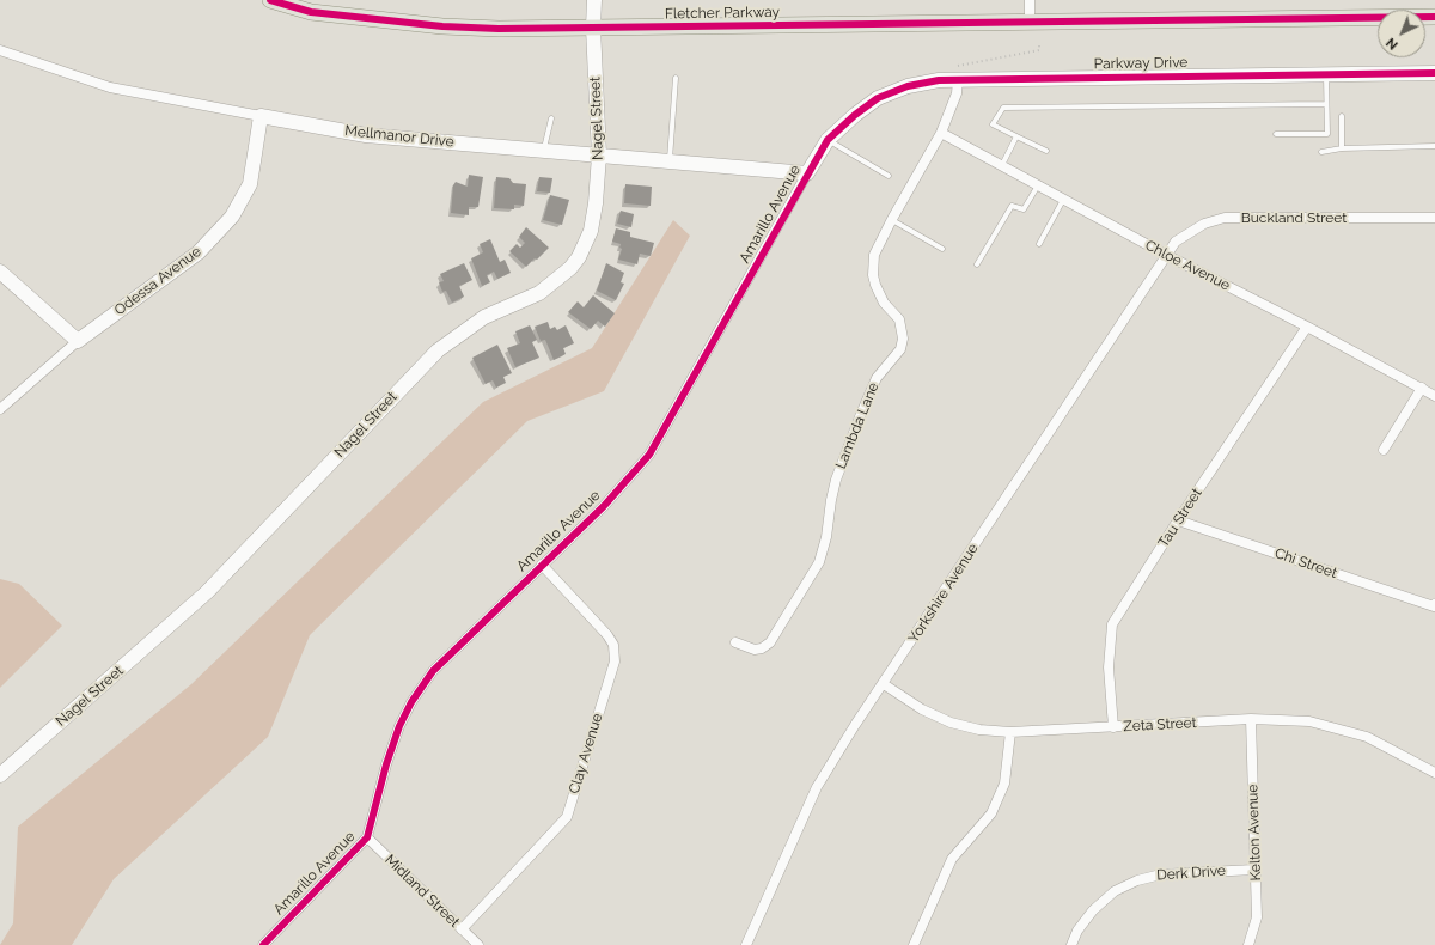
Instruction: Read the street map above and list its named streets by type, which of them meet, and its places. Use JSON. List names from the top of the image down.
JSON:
{
  "streets": {
    "main road": ["Fletcher Parkway"],
    "street": [
      "Parkway Drive",
      "Nagel Street",
      "Mellmanor Drive",
      "Amarillo Avenue",
      "Buckland Street",
      "Chloe Avenue",
      "Odessa Avenue",
      "Lambda Lane",
      "Tau Street",
      "Chi Street",
      "Yorkshire Avenue",
      "Zeta Street",
      "Clay Avenue",
      "Kelton Avenue",
      "Derk Drive",
      "Midland Street"
    ]
  },
  "crossings": [
    ["Fletcher Parkway", "Nagel Street"],
    ["Parkway Drive", "Amarillo Avenue"],
    ["Parkway Drive", "Lambda Lane"],
    ["Nagel Street", "Mellmanor Drive"],
    ["Mellmanor Drive", "Amarillo Avenue"],
    ["Mellmanor Drive", "Odessa Avenue"],
    ["Amarillo Avenue", "Clay Avenue"],
    ["Amarillo Avenue", "Midland Street"],
    ["Buckland Street", "Chloe Avenue"],
    ["Buckland Street", "Yorkshire Avenue"],
    ["Chloe Avenue", "Lambda Lane"],
    ["Chloe Avenue", "Tau Street"],
    ["Chloe Avenue", "Yorkshire Avenue"],
    ["Tau Street", "Chi Street"],
    ["Tau Street", "Zeta Street"],
    ["Yorkshire Avenue", "Zeta Street"],
    ["Zeta Street", "Kelton Avenue"],
    ["Clay Avenue", "Midland Street"],
    ["Kelton Avenue", "Derk Drive"]
  ],
  "north": "bottom left"
}
